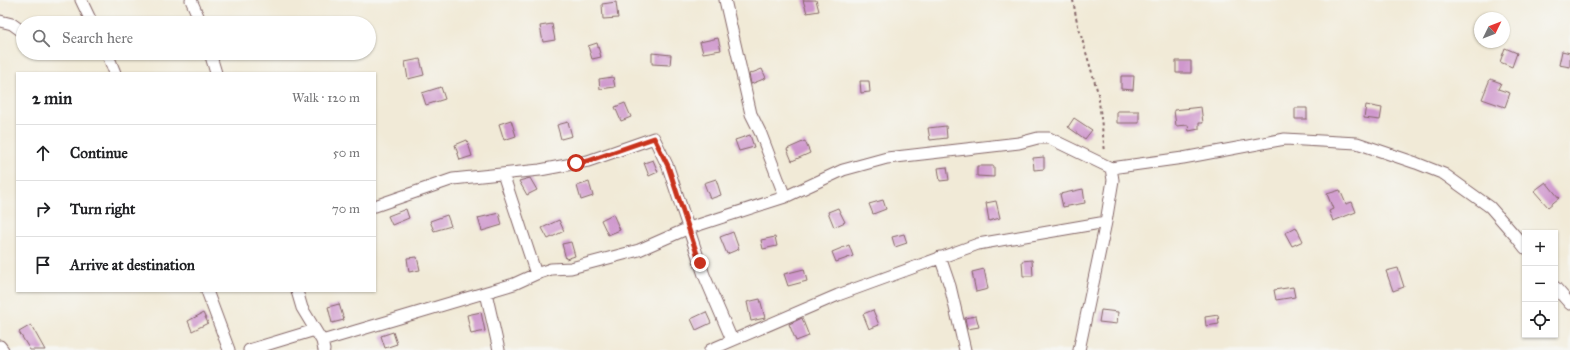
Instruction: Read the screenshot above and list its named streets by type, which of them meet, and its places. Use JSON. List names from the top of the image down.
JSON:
{
  "north": "top right",
  "page": {
    "search": "Search here",
    "heading": ["2 min", "Walk · 120 m"],
    "list": [
      ["Continue", "50 m"],
      ["Turn right", "70 m"],
      "Arrive at destination"
    ],
    "map_buttons": ["+", "−"]
  }
}
